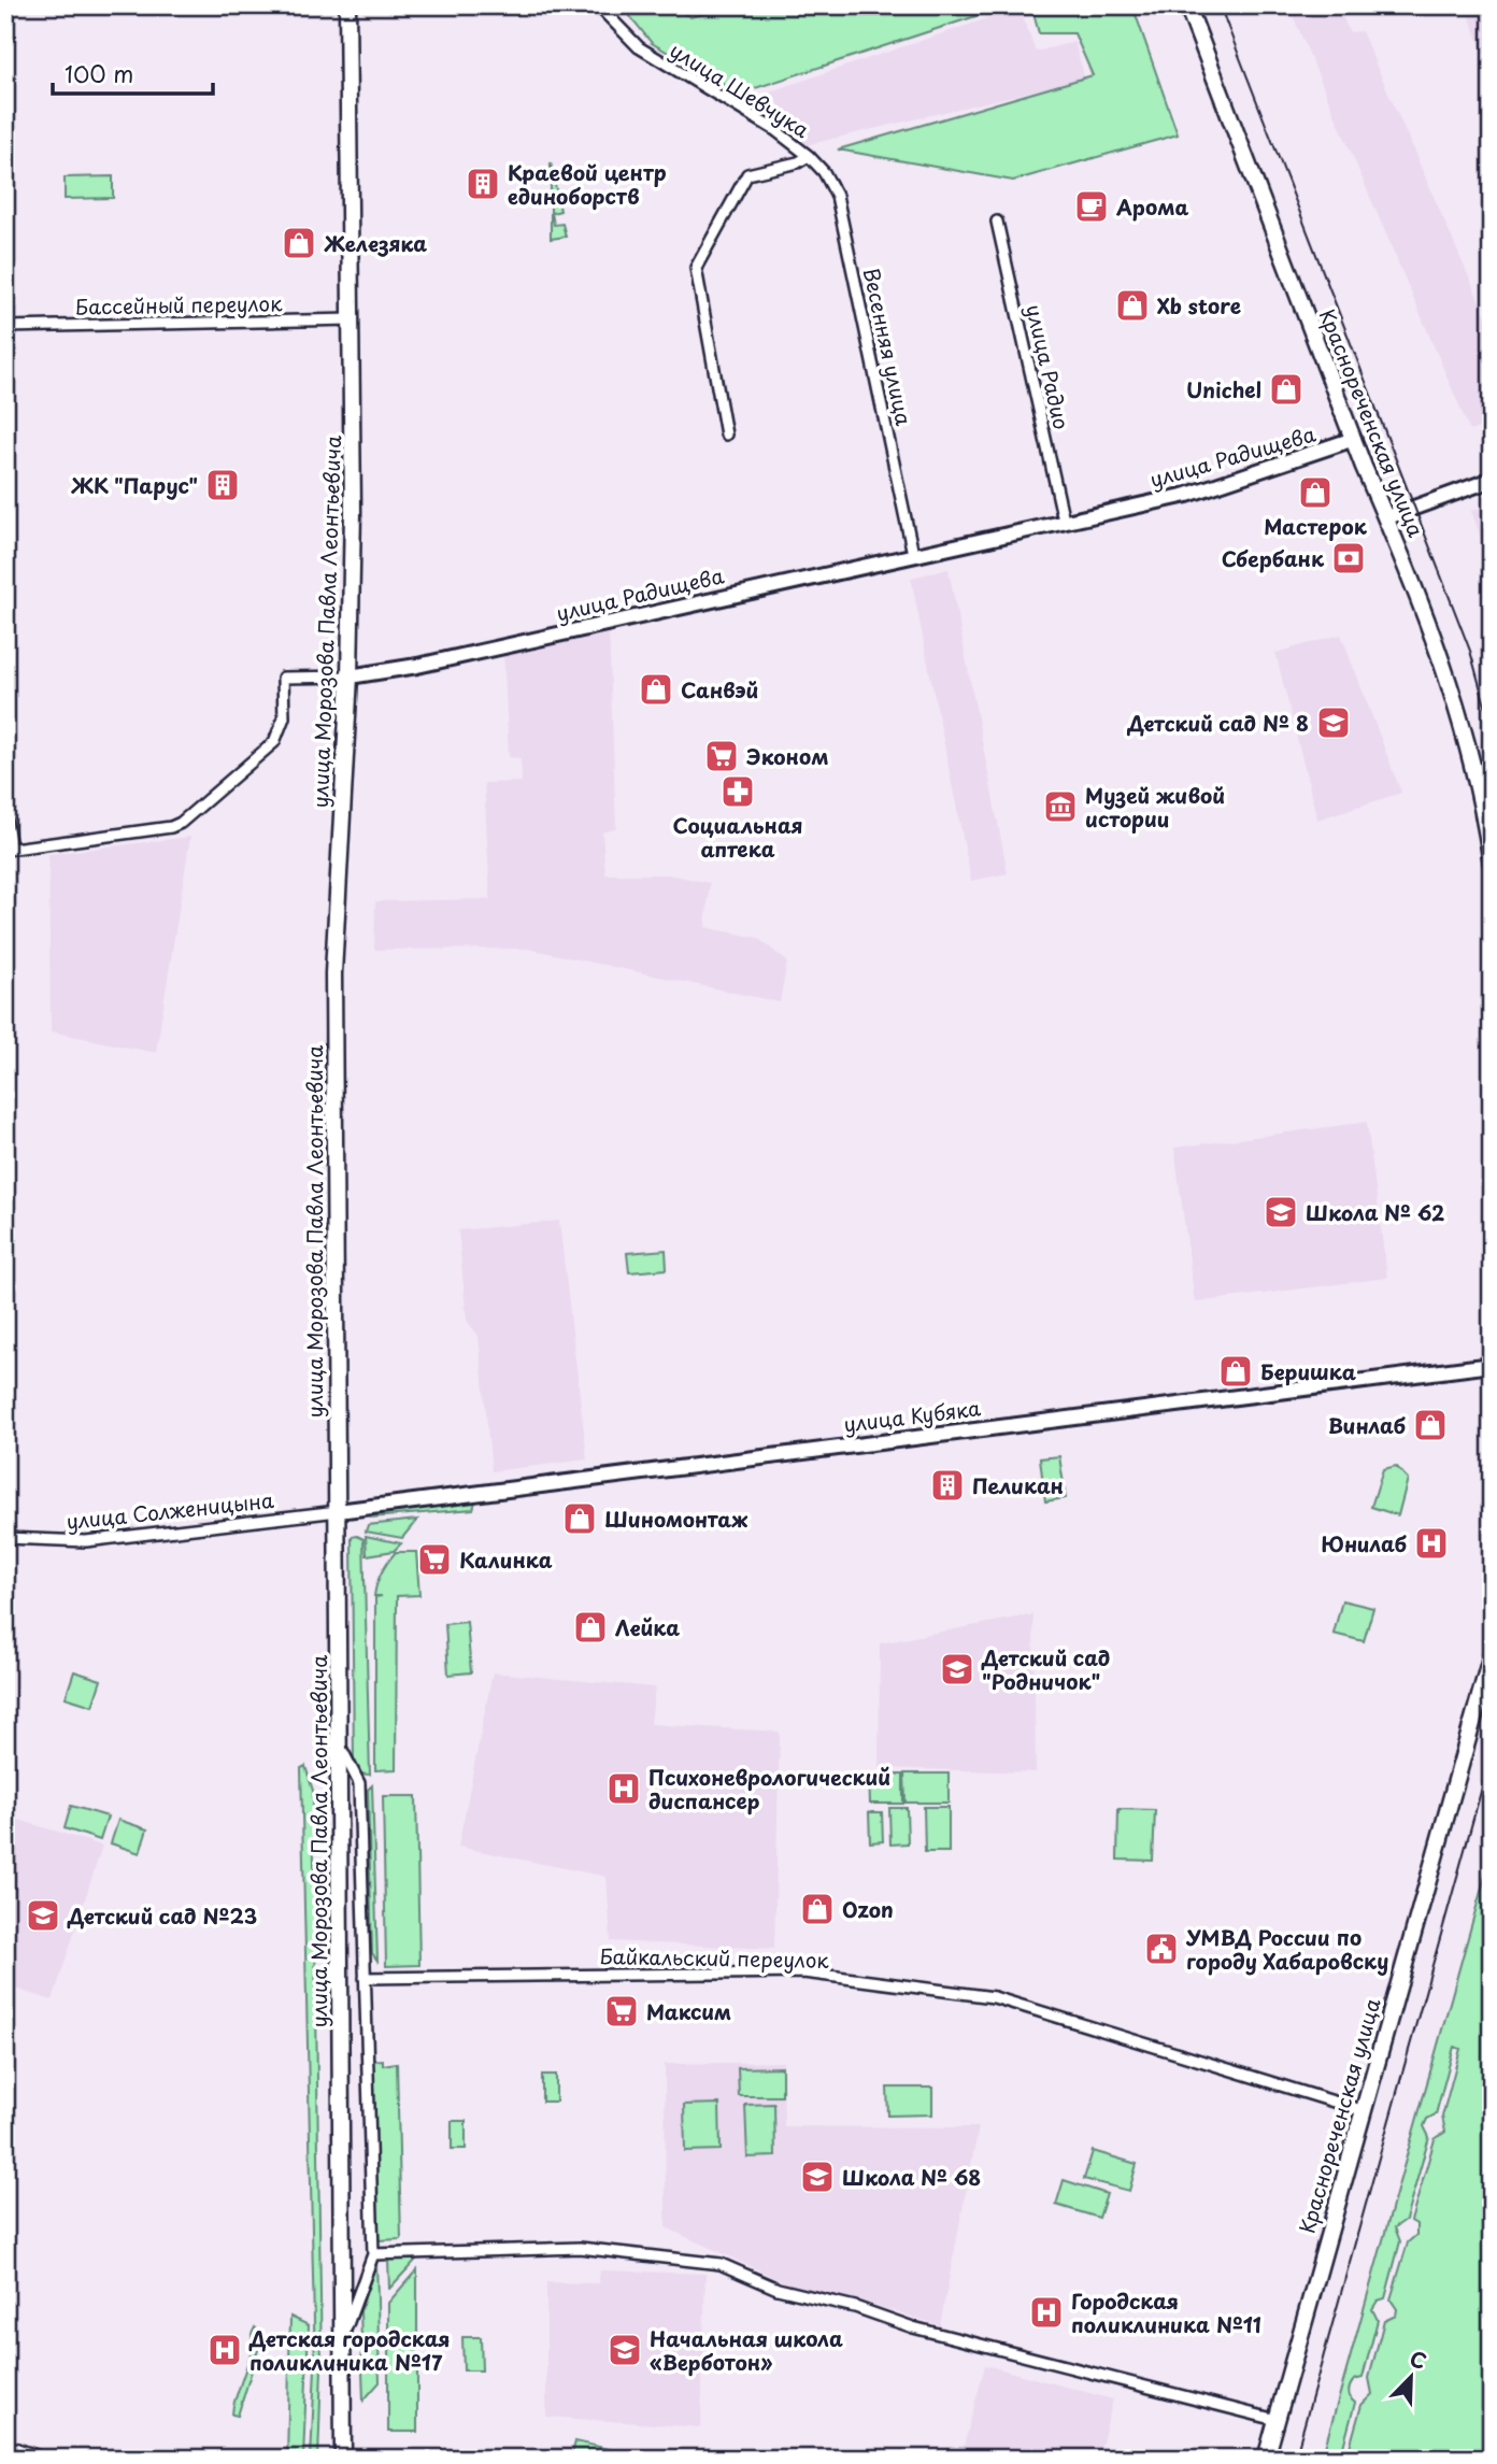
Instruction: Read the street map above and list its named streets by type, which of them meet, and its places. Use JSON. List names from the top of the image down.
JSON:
{
  "streets": {
    "main road": ["Краснореченская улица", "улица Морозова Павла Леонтьевича"],
    "street": [
      "улица Шевчука",
      "Бассейный переулок",
      "Весенняя улица",
      "улица Радио",
      "улица Радищева",
      "улица Кубяка",
      "улица Солженицына",
      "Байкальский переулок"
    ]
  },
  "crossings": [
    ["улица Шевчука", "Весенняя улица"],
    ["Бассейный переулок", "улица Морозова Павла Леонтьевича"],
    ["Весенняя улица", "улица Радищева"],
    ["улица Радио", "улица Радищева"],
    ["Краснореченская улица", "улица Радищева"],
    ["Краснореченская улица", "Байкальский переулок"],
    ["улица Радищева", "улица Морозова Павла Леонтьевича"],
    ["улица Морозова Павла Леонтьевича", "улица Кубяка"],
    ["улица Морозова Павла Леонтьевича", "улица Солженицына"],
    ["улица Кубяка", "улица Солженицына"]
  ],
  "places": {
    "building": ["Краевой центр единоборств", "ЖК \"Парус\"", "Пеликан"],
    "cafe": ["Арома"],
    "shop": [
      "Железяка",
      "Xb store",
      "Unichel",
      "Мастерок",
      "Санвэй",
      "Беришка",
      "Винлаб",
      "Шиномонтаж",
      "Лейка",
      "Ozon"
    ],
    "bank": ["Сбербанк"],
    "school or university": [
      "Детский сад № 8",
      "Школа № 62",
      "Детский сад \"Родничок\"",
      "Детский сад №23",
      "Школа № 68",
      "Начальная школа «Верботон»"
    ],
    "supermarket": ["Эконом", "Калинка", "Максим"],
    "pharmacy": ["Социальная аптека"],
    "museum": ["Музей живой истории"],
    "hospital": [
      "Юнилаб",
      "Психоневрологический диспансер",
      "Городская поликлиника №11",
      "Детская городская поликлиника №17"
    ],
    "public building": ["УМВД России по городу Хабаровску"]
  },
  "scale_bar": "100 m",
  "north": "top right"
}
